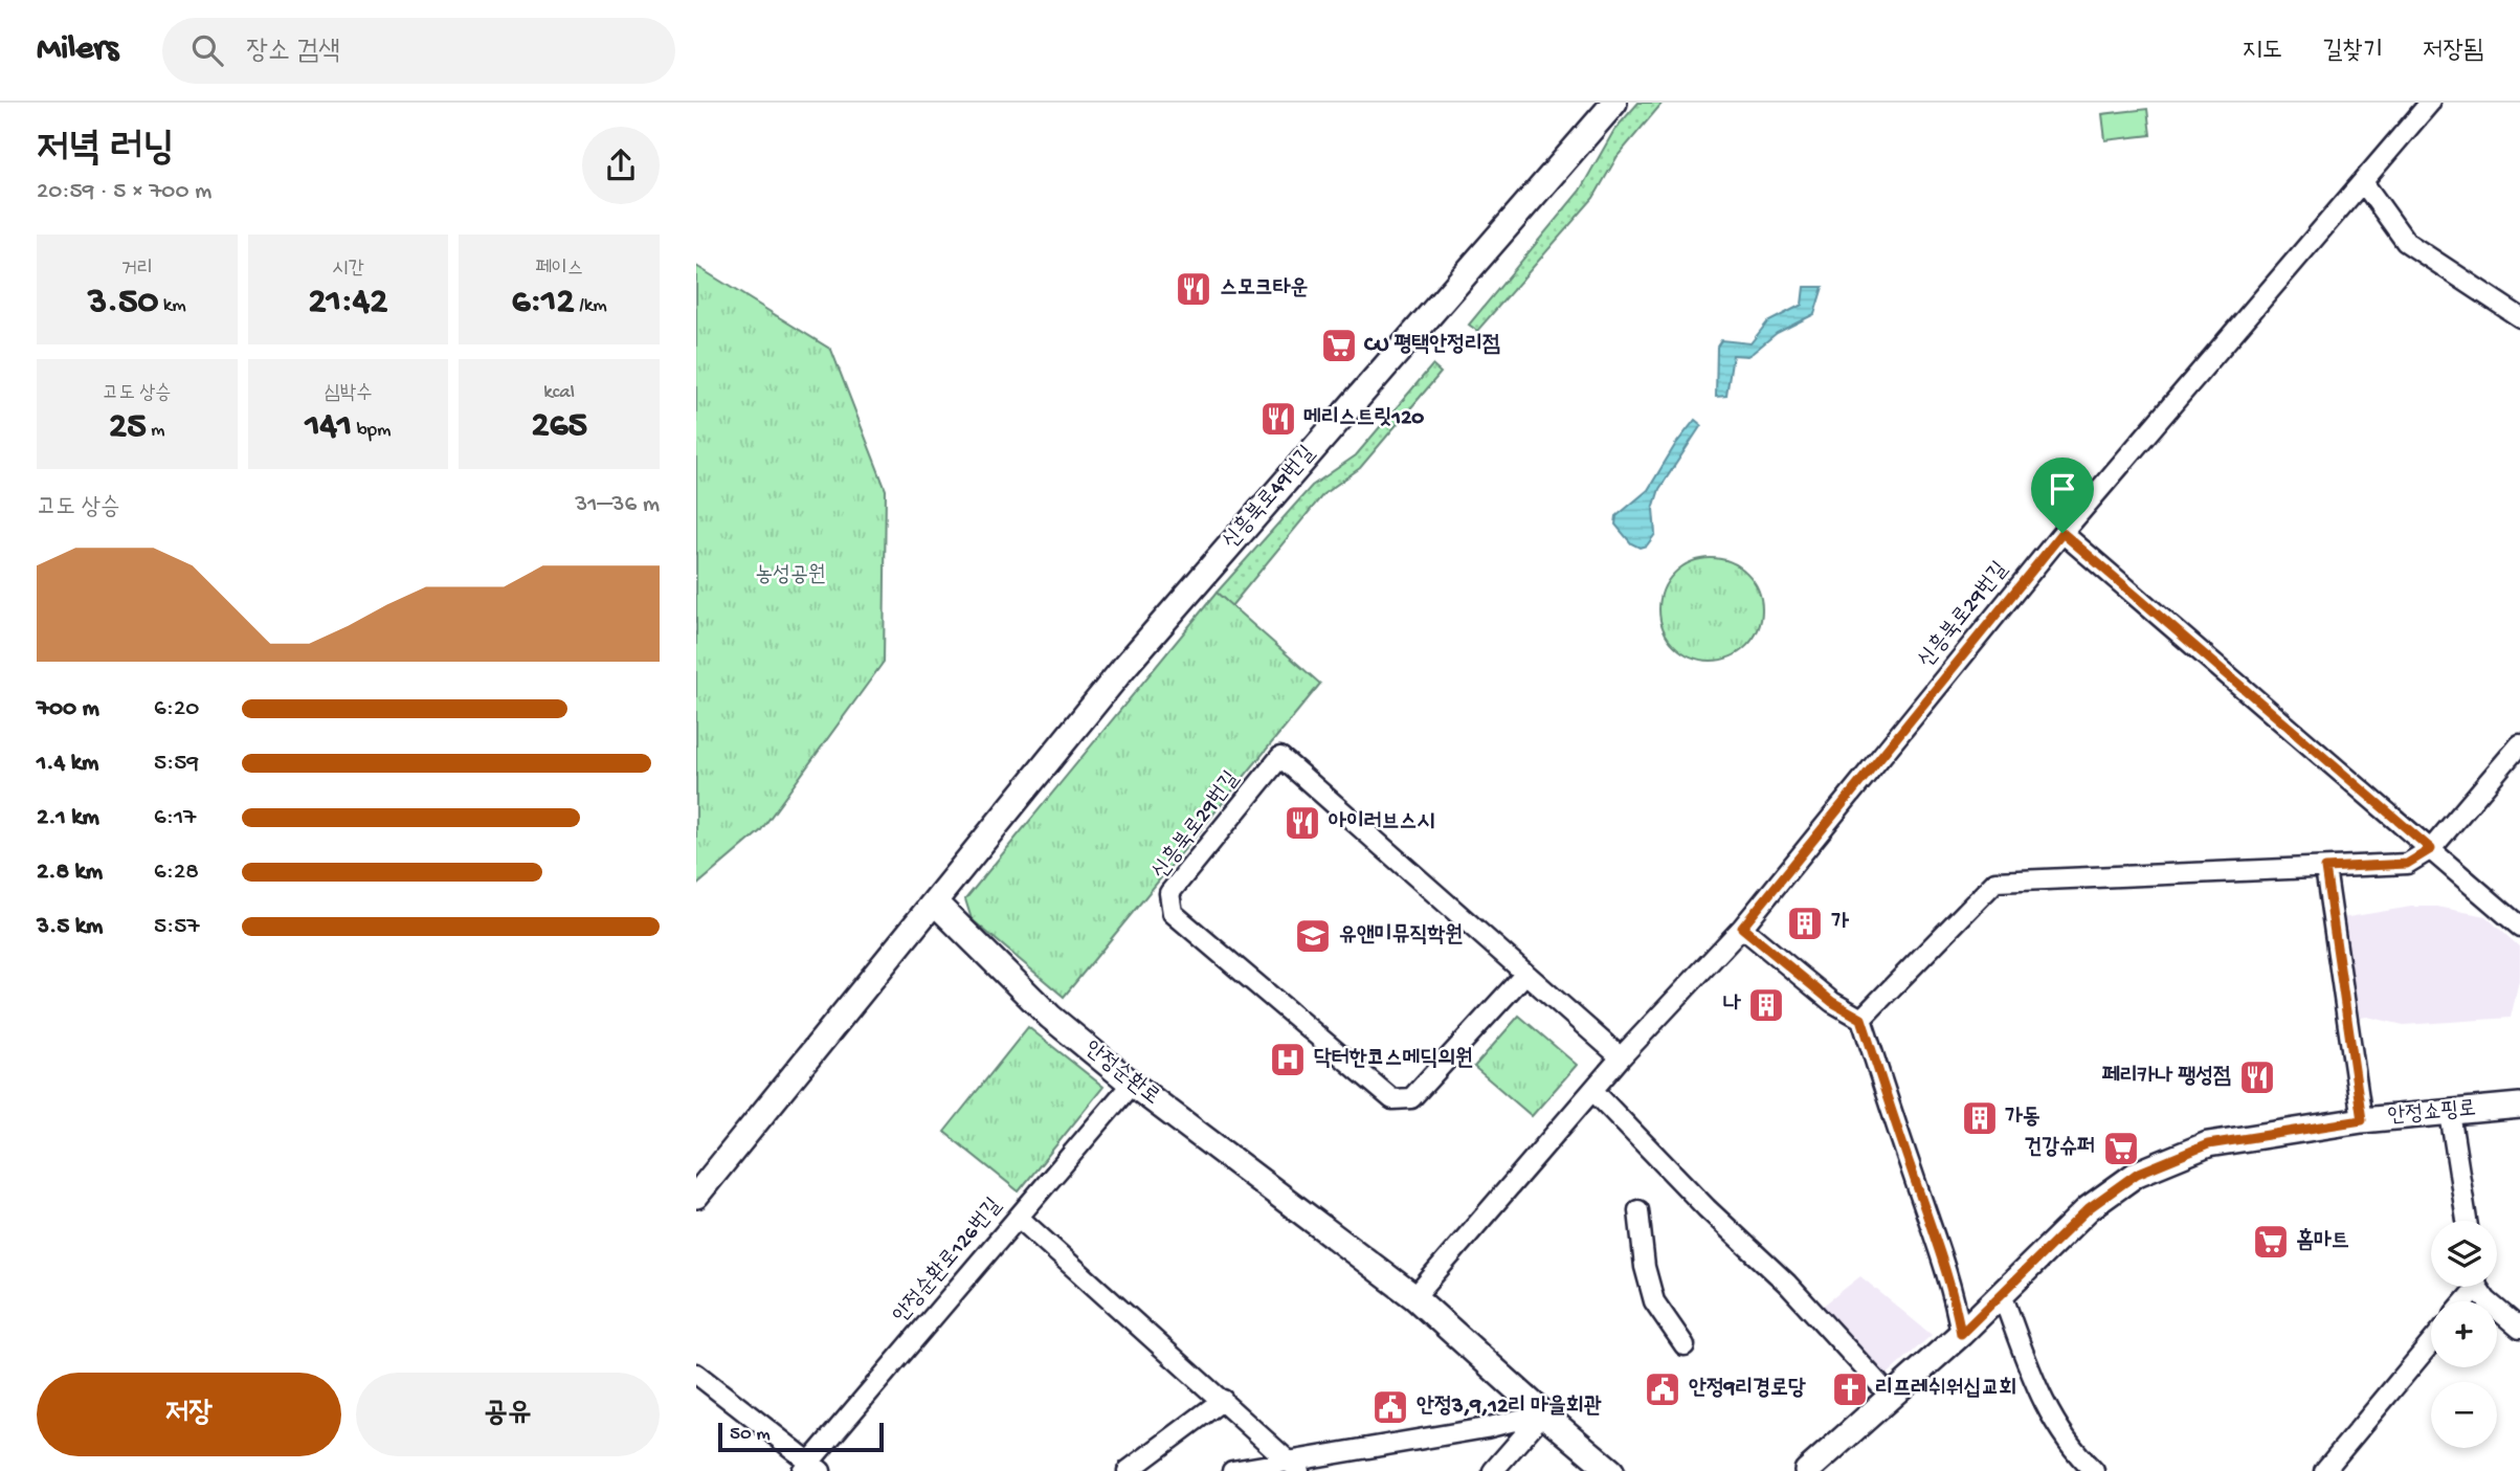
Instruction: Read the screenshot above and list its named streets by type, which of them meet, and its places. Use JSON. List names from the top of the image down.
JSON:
{
  "streets": {
    "street": [
      "신흥북로49번길",
      "신흥북로29번길",
      "안정순환로",
      "안정쇼핑로",
      "안정순환로126번길"
    ]
  },
  "crossings": [
    ["신흥북로49번길", "안정순환로"],
    ["신흥북로29번길", "안정순환로"],
    ["안정순환로", "안정순환로126번길"]
  ],
  "parks": ["농성공원"],
  "places": {
    "restaurant": [
      "스모크타운",
      "메리스트릿120",
      "아이러브스시",
      "페리카나 팽성점"
    ],
    "supermarket": ["CU 평택안정리점", "건강슈퍼", "홈마트"],
    "building": ["가", "나", "가동"],
    "school or university": ["유앤미뮤직학원"],
    "hospital": ["닥터한코스메딕의원"],
    "public building": ["안정9리경로당", "안정3,9,12리 마을회관"],
    "church": ["리프레쉬워십교회"]
  },
  "scale_bar": "50 m",
  "page": {
    "header": "Milers",
    "search": "장소 검색",
    "nav": ["지도", "길찾기", "저장됨"],
    "heading": ["저녁 러닝", "20:59 · 5 × 700 m"],
    "stats": [
      ["거리", "3.50 km"],
      ["시간", "21:42"],
      ["페이스", "6:12 /km"],
      ["고도 상승", "25 m"],
      ["심박수", "141 bpm"],
      ["kcal", "265"]
    ],
    "chart": ["고도 상승", "31–36 m"],
    "list": [
      {
        "name": "700 m",
        "note": "6:20"
      },
      {
        "name": "1.4 km",
        "note": "5:59"
      },
      {
        "name": "2.1 km",
        "note": "6:17"
      },
      {
        "name": "2.8 km",
        "note": "6:28"
      },
      {
        "name": "3.5 km",
        "note": "5:57"
      }
    ],
    "map_buttons": ["+", "−"],
    "buttons": ["저장", "공유"],
    "scale": "50 m"
  }
}
